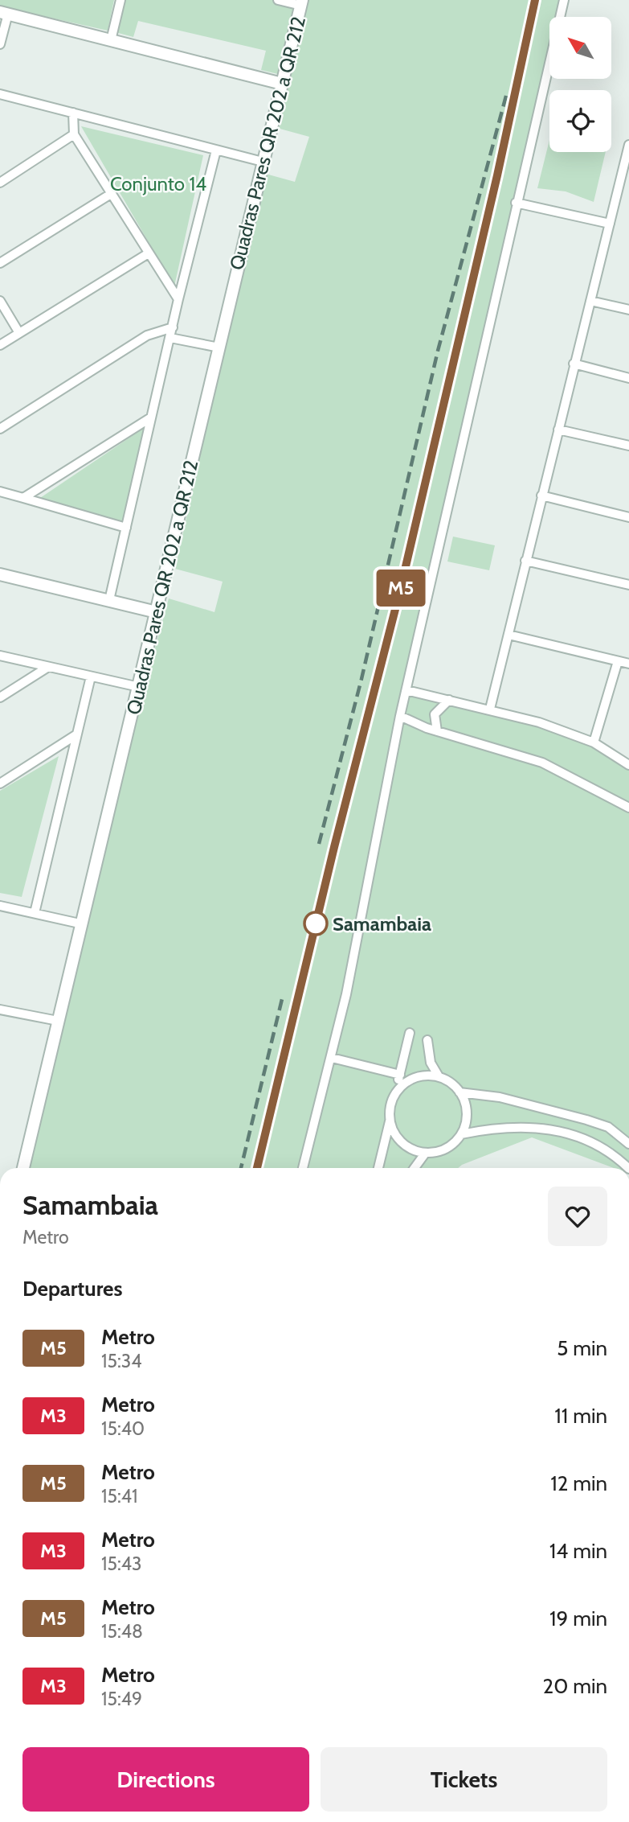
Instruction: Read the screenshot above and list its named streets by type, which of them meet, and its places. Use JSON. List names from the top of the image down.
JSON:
{
  "streets": {
    "street": ["Quadras Pares QR 202 a QR 212"]
  },
  "parks": ["Conjunto 14"],
  "places": ["Samambaia"],
  "lines": ["metro line M5"],
  "north": "top left",
  "page": {
    "on_map": "M5",
    "heading": [
      ["Samambaia", "Metro"],
      "Departures"
    ],
    "list": [
      {
        "mark": "M5",
        "name": "Metro",
        "note": "15:34",
        "value": "5 min"
      },
      {
        "mark": "M3",
        "name": "Metro",
        "note": "15:40",
        "value": "11 min"
      },
      {
        "mark": "M5",
        "name": "Metro",
        "note": "15:41",
        "value": "12 min"
      },
      {
        "mark": "M3",
        "name": "Metro",
        "note": "15:43",
        "value": "14 min"
      },
      {
        "mark": "M5",
        "name": "Metro",
        "note": "15:48",
        "value": "19 min"
      },
      {
        "mark": "M3",
        "name": "Metro",
        "note": "15:49",
        "value": "20 min"
      }
    ],
    "buttons": ["Directions", "Tickets"]
  }
}
